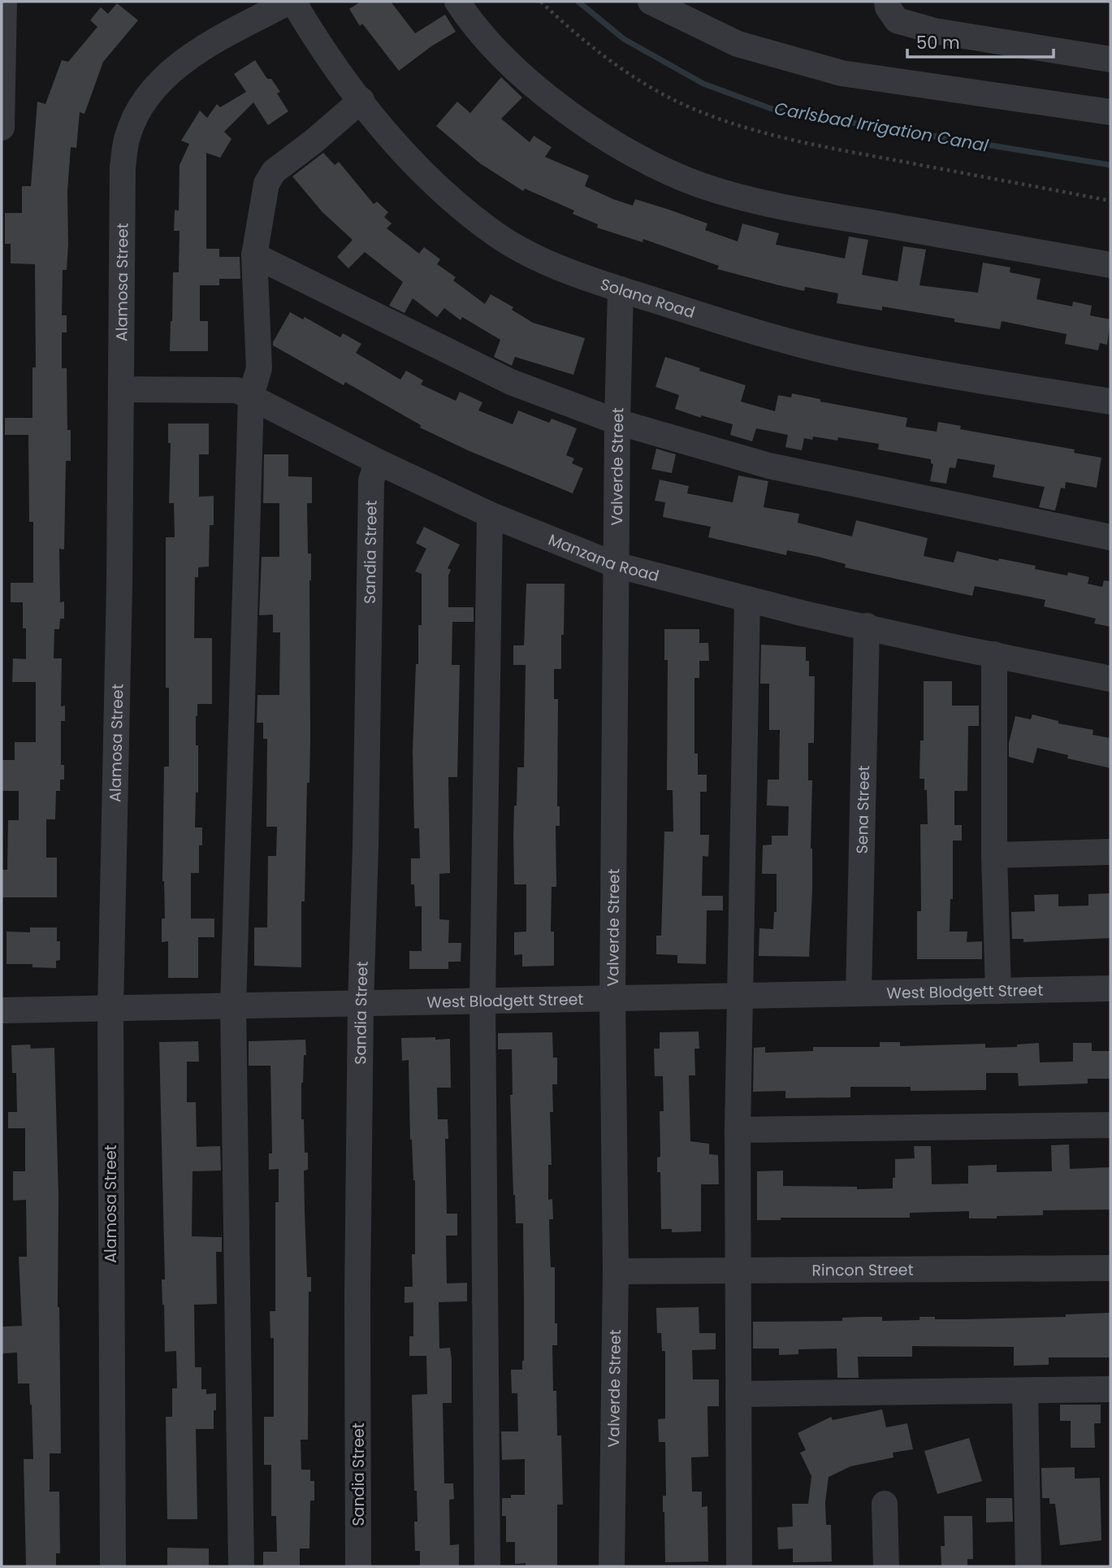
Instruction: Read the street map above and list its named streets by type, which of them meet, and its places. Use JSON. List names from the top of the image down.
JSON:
{
  "streets": {
    "street": [
      "Alamosa Street",
      "Solana Road",
      "Valverde Street",
      "Sandia Street",
      "Manzana Road",
      "Sena Street",
      "West Blodgett Street",
      "Rincon Street"
    ]
  },
  "crossings": [
    ["Alamosa Street", "Solana Road"],
    ["Alamosa Street", "Manzana Road"],
    ["Alamosa Street", "West Blodgett Street"],
    ["Solana Road", "Valverde Street"],
    ["Valverde Street", "Manzana Road"],
    ["Valverde Street", "West Blodgett Street"],
    ["Valverde Street", "Rincon Street"],
    ["Sandia Street", "Manzana Road"],
    ["Sandia Street", "West Blodgett Street"],
    ["Manzana Road", "Sena Street"],
    ["Sena Street", "West Blodgett Street"]
  ],
  "water": ["Carlsbad Irrigation Canal"],
  "scale_bar": "50 m"
}
